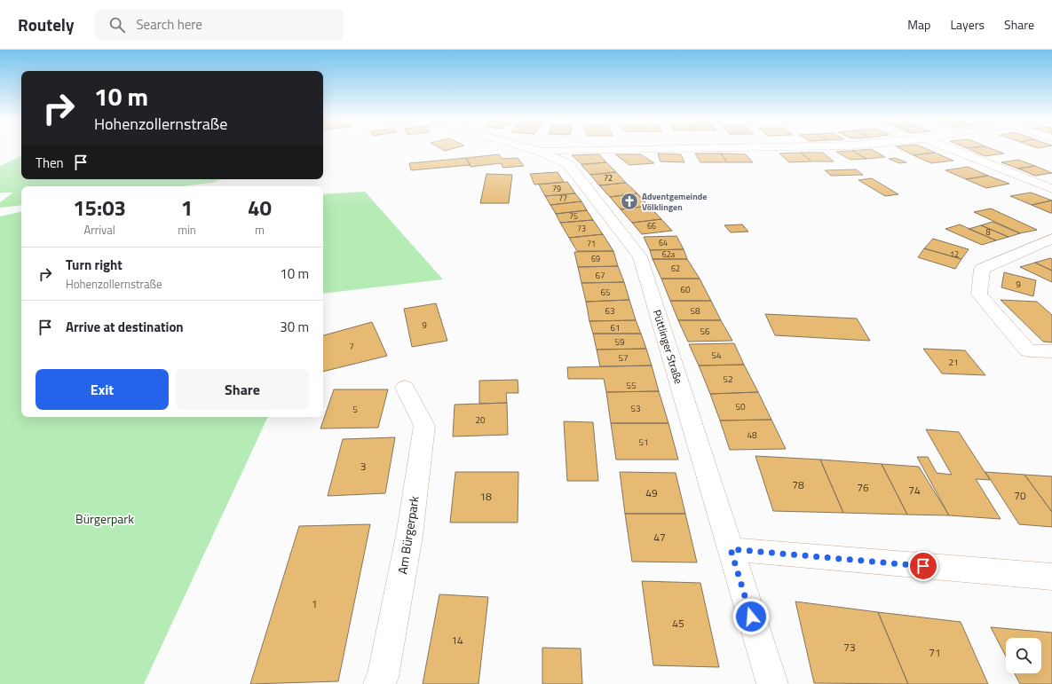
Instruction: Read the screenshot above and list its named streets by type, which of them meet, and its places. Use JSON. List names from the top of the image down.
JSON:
{
  "streets": {
    "street": ["Püttlinger Straße", "Am Bürgerpark"]
  },
  "parks": ["Bürgerpark"],
  "places": {
    "church": ["Adventgemeinde Völklingen"]
  },
  "house_numbers": [
    "72",
    "79",
    "77",
    "75",
    "66",
    "73",
    "8",
    "64",
    "71",
    "62a",
    "12",
    "69",
    "62",
    "67",
    "9",
    "60",
    "65",
    "63",
    "58",
    "9",
    "61",
    "56",
    "59",
    "7",
    "54",
    "57",
    "21",
    "52",
    "55",
    "50",
    "53",
    "5",
    "20",
    "48",
    "51",
    "3",
    "78",
    "76",
    "74",
    "49",
    "70",
    "18",
    "47",
    "1",
    "45",
    "14",
    "73",
    "71"
  ],
  "page": {
    "header": "Routely",
    "search": "Search here",
    "nav": ["Map", "Layers", "Share"],
    "turn": ["10 m", "Hohenzollernstraße"],
    "then": "Then",
    "eta": [
      "15:03",
      "Arrival",
      "1",
      "min",
      "40",
      "m"
    ],
    "list": [
      {
        "name": "Turn right",
        "note": "Hohenzollernstraße",
        "value": "10 m"
      },
      {
        "name": "Arrive at destination",
        "value": "30 m"
      }
    ],
    "buttons": ["Exit", "Share"]
  }
}
